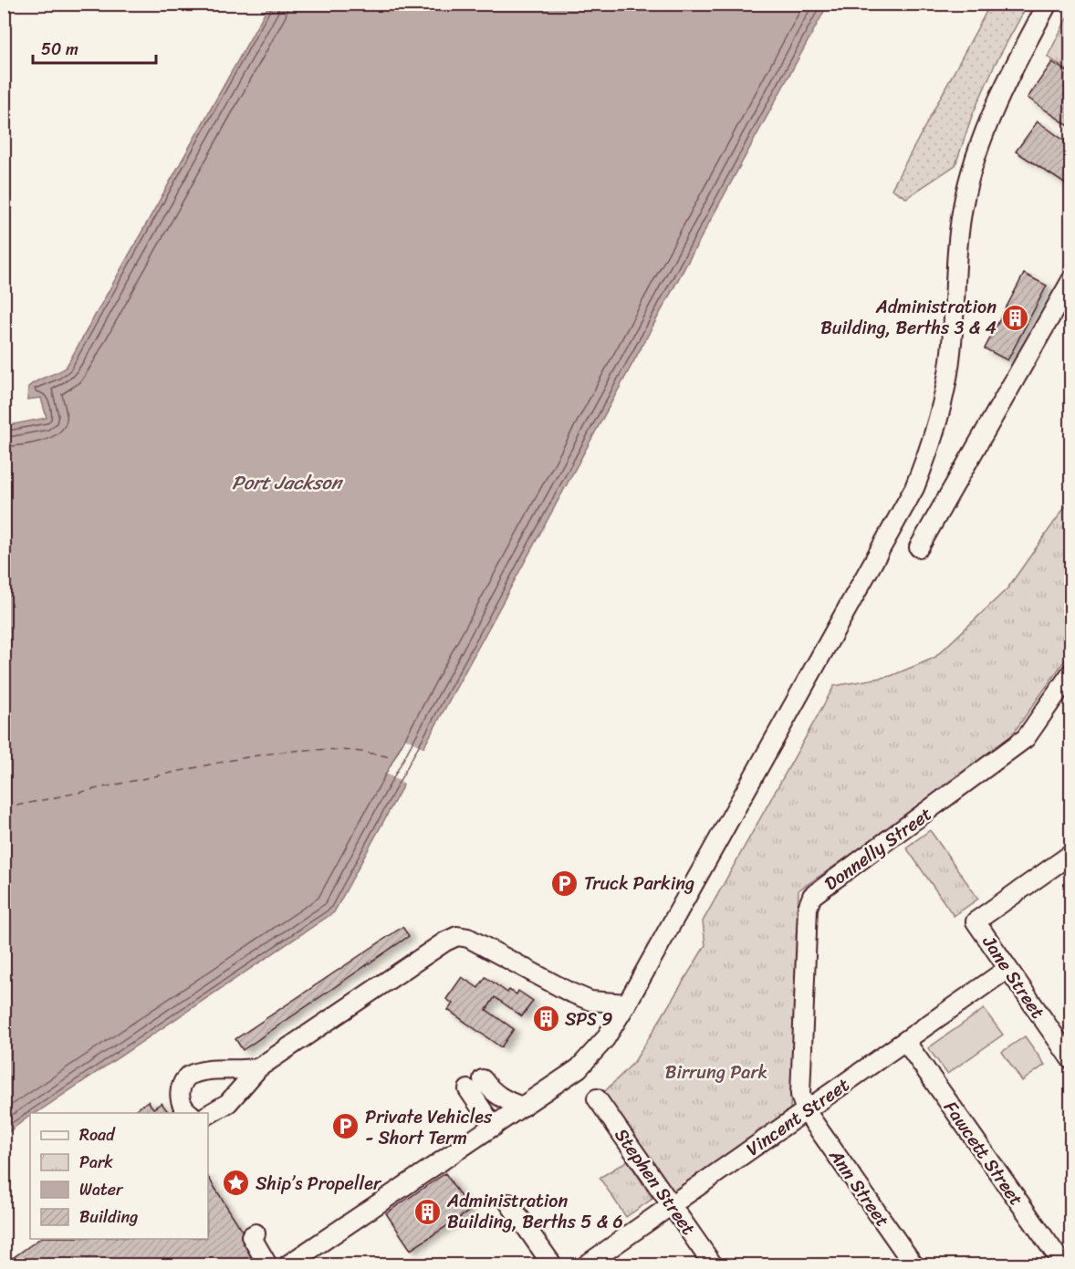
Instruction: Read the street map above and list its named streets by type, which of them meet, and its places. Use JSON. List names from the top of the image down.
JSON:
{
  "streets": {
    "street": [
      "Donnelly Street",
      "Jane Street",
      "Vincent Street",
      "Fawcett Street",
      "Stephen Street",
      "Ann Street"
    ]
  },
  "crossings": [
    ["Donnelly Street", "Vincent Street"],
    ["Donnelly Street", "Ann Street"],
    ["Jane Street", "Vincent Street"],
    ["Vincent Street", "Fawcett Street"],
    ["Vincent Street", "Stephen Street"],
    ["Vincent Street", "Ann Street"]
  ],
  "water": ["Port Jackson"],
  "parks": ["Birrung Park"],
  "places": {
    "building": ["Administration Building, Berths 3 & 4", "SPS 9", "Administration Building, Berths 5 & 6"],
    "parking": ["Truck Parking", "Private Vehicles - Short Term"],
    "place": ["Ship’s Propeller"]
  },
  "legend": [
    "Road",
    "Park",
    "Water",
    "Building"
  ],
  "scale_bar": "50 m"
}
